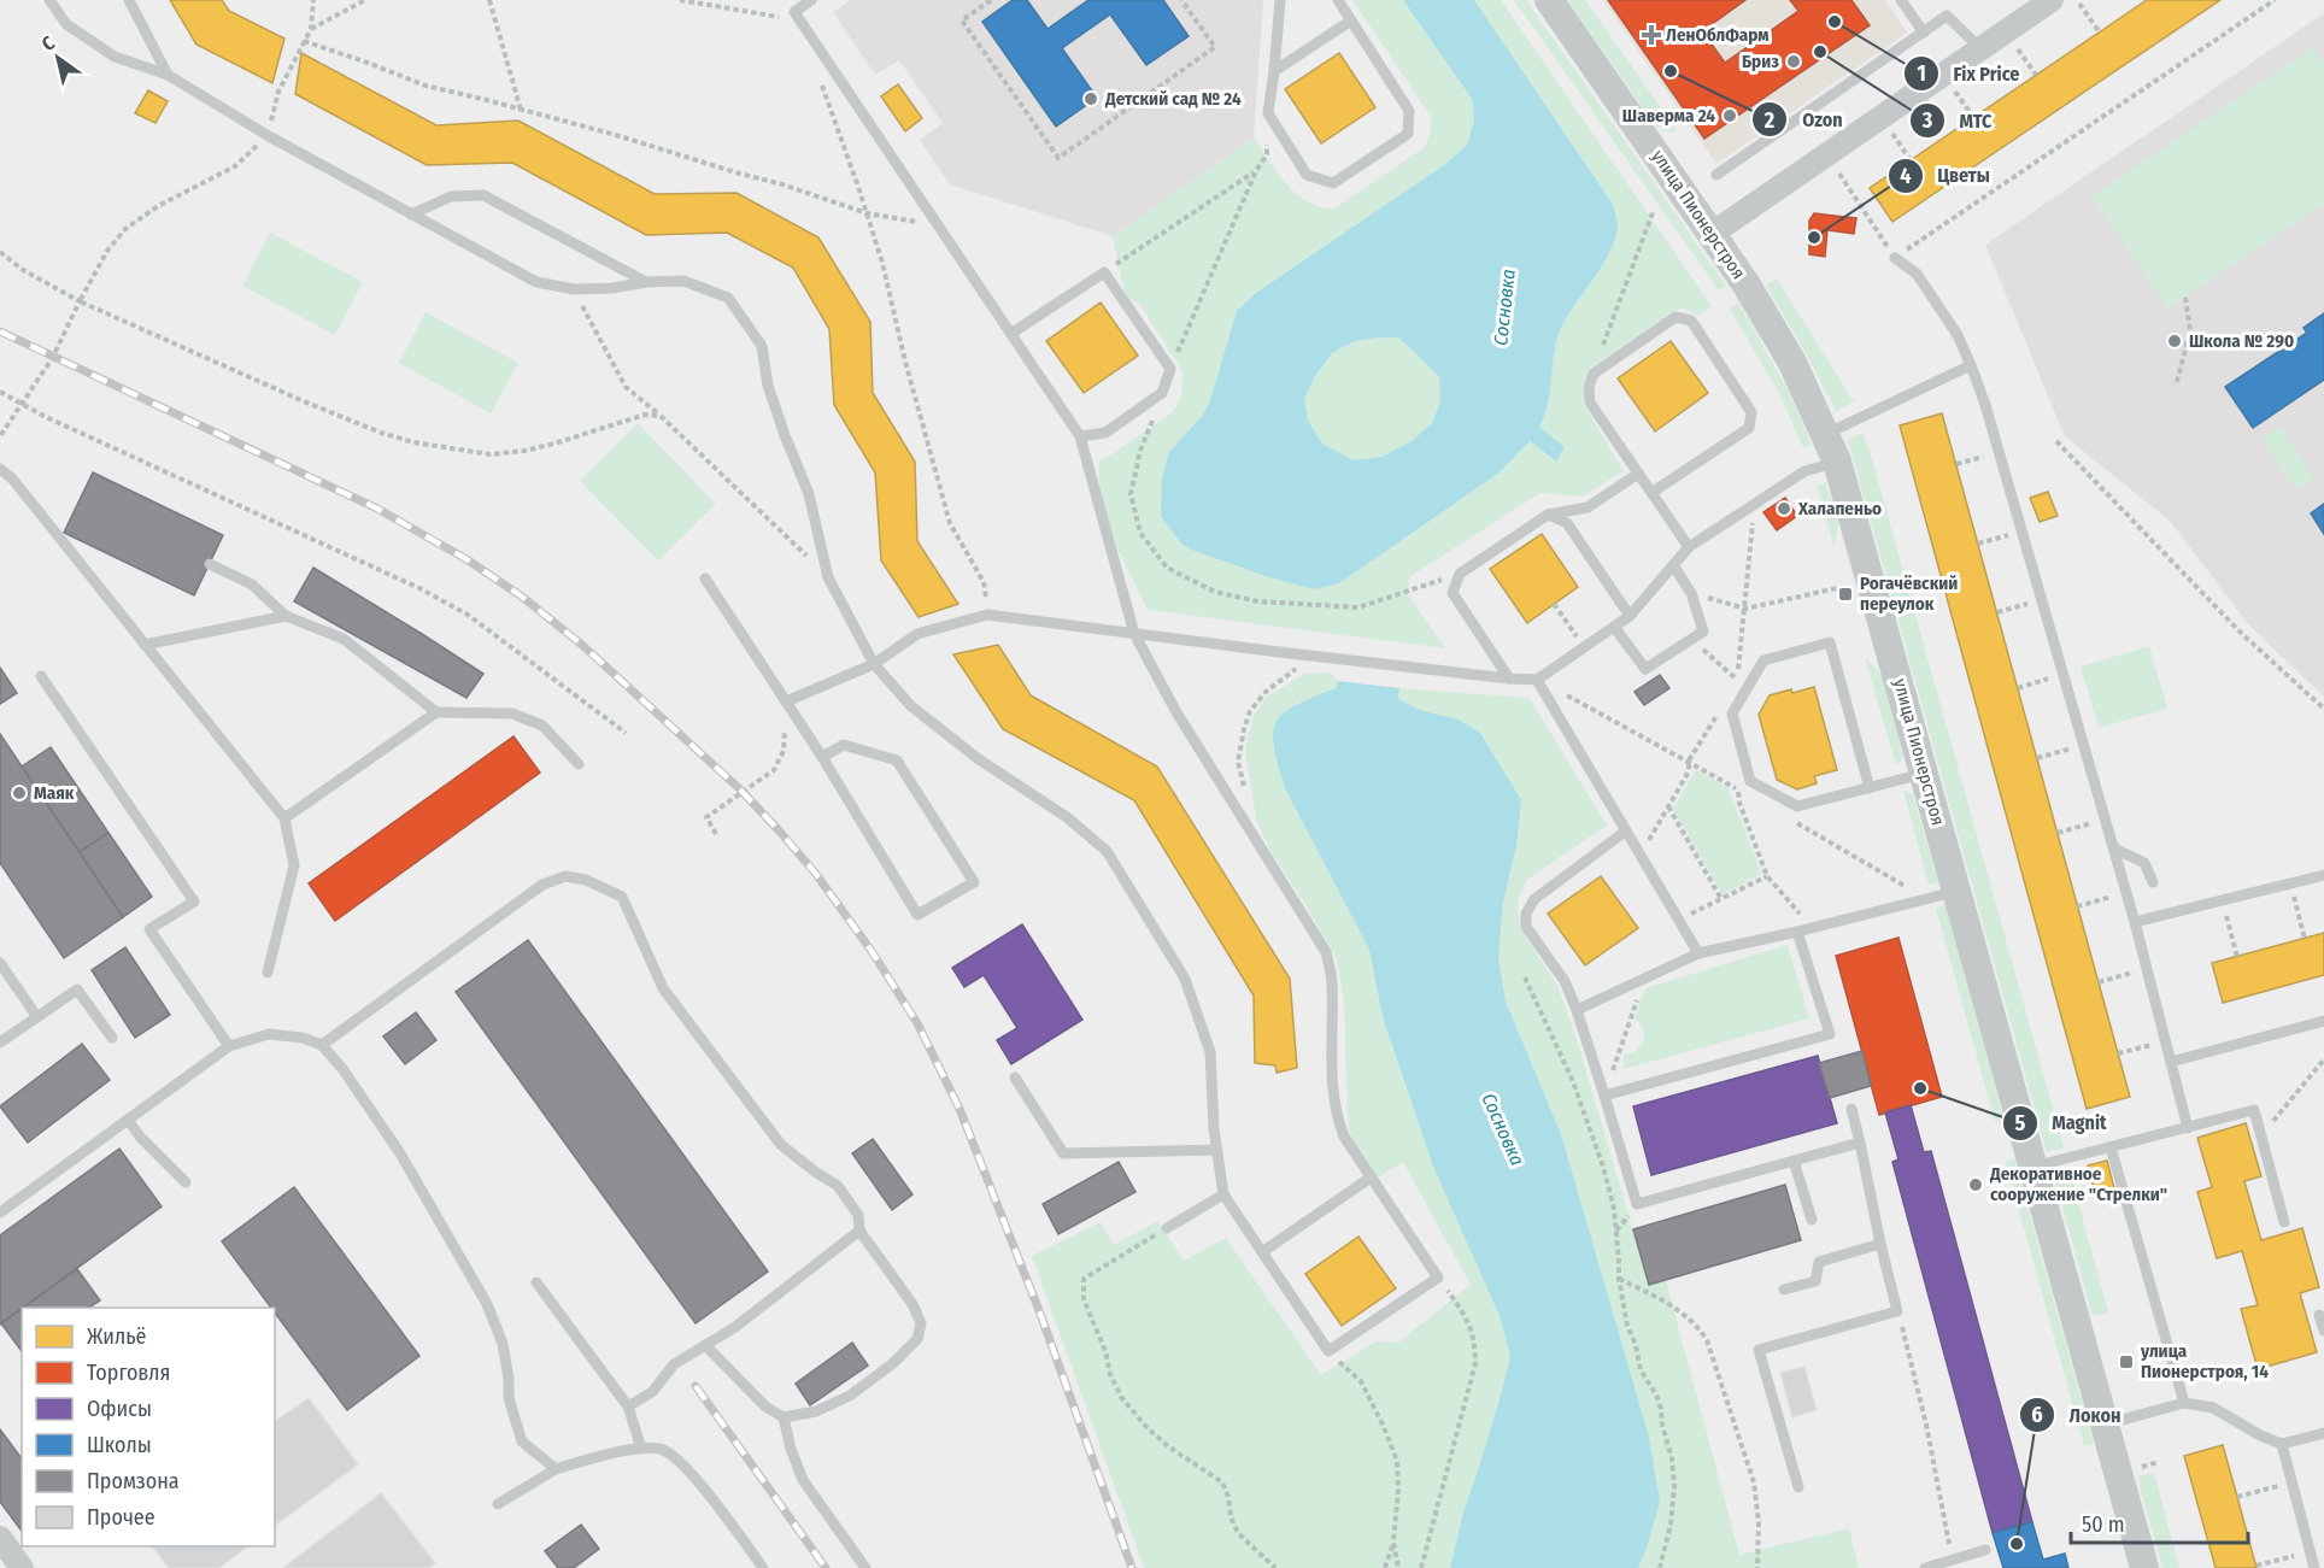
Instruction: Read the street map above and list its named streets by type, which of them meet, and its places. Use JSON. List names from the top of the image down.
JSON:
{
  "streets": {
    "street": ["улица Пионерстроя"]
  },
  "water": ["Сосновка"],
  "places": {
    "other": [
      "Fix Price",
      "МТС",
      "Бриз",
      "Ozon",
      "Детский сад № 24",
      "Шаверма 24",
      "Цветы",
      "Школа № 290",
      "Халапеньо",
      "Маяк",
      "Magnit",
      "Декоративное сооружение \"Стрелки\"",
      "Локон"
    ],
    "health": ["ЛенОблФарм"],
    "transit": ["Рогачёвский переулок", "улица Пионерстроя, 14"]
  },
  "legend": [
    "Жильё",
    "Торговля",
    "Офисы",
    "Школы",
    "Промзона",
    "Прочее"
  ],
  "scale_bar": "50 m",
  "north": "top left"
}
